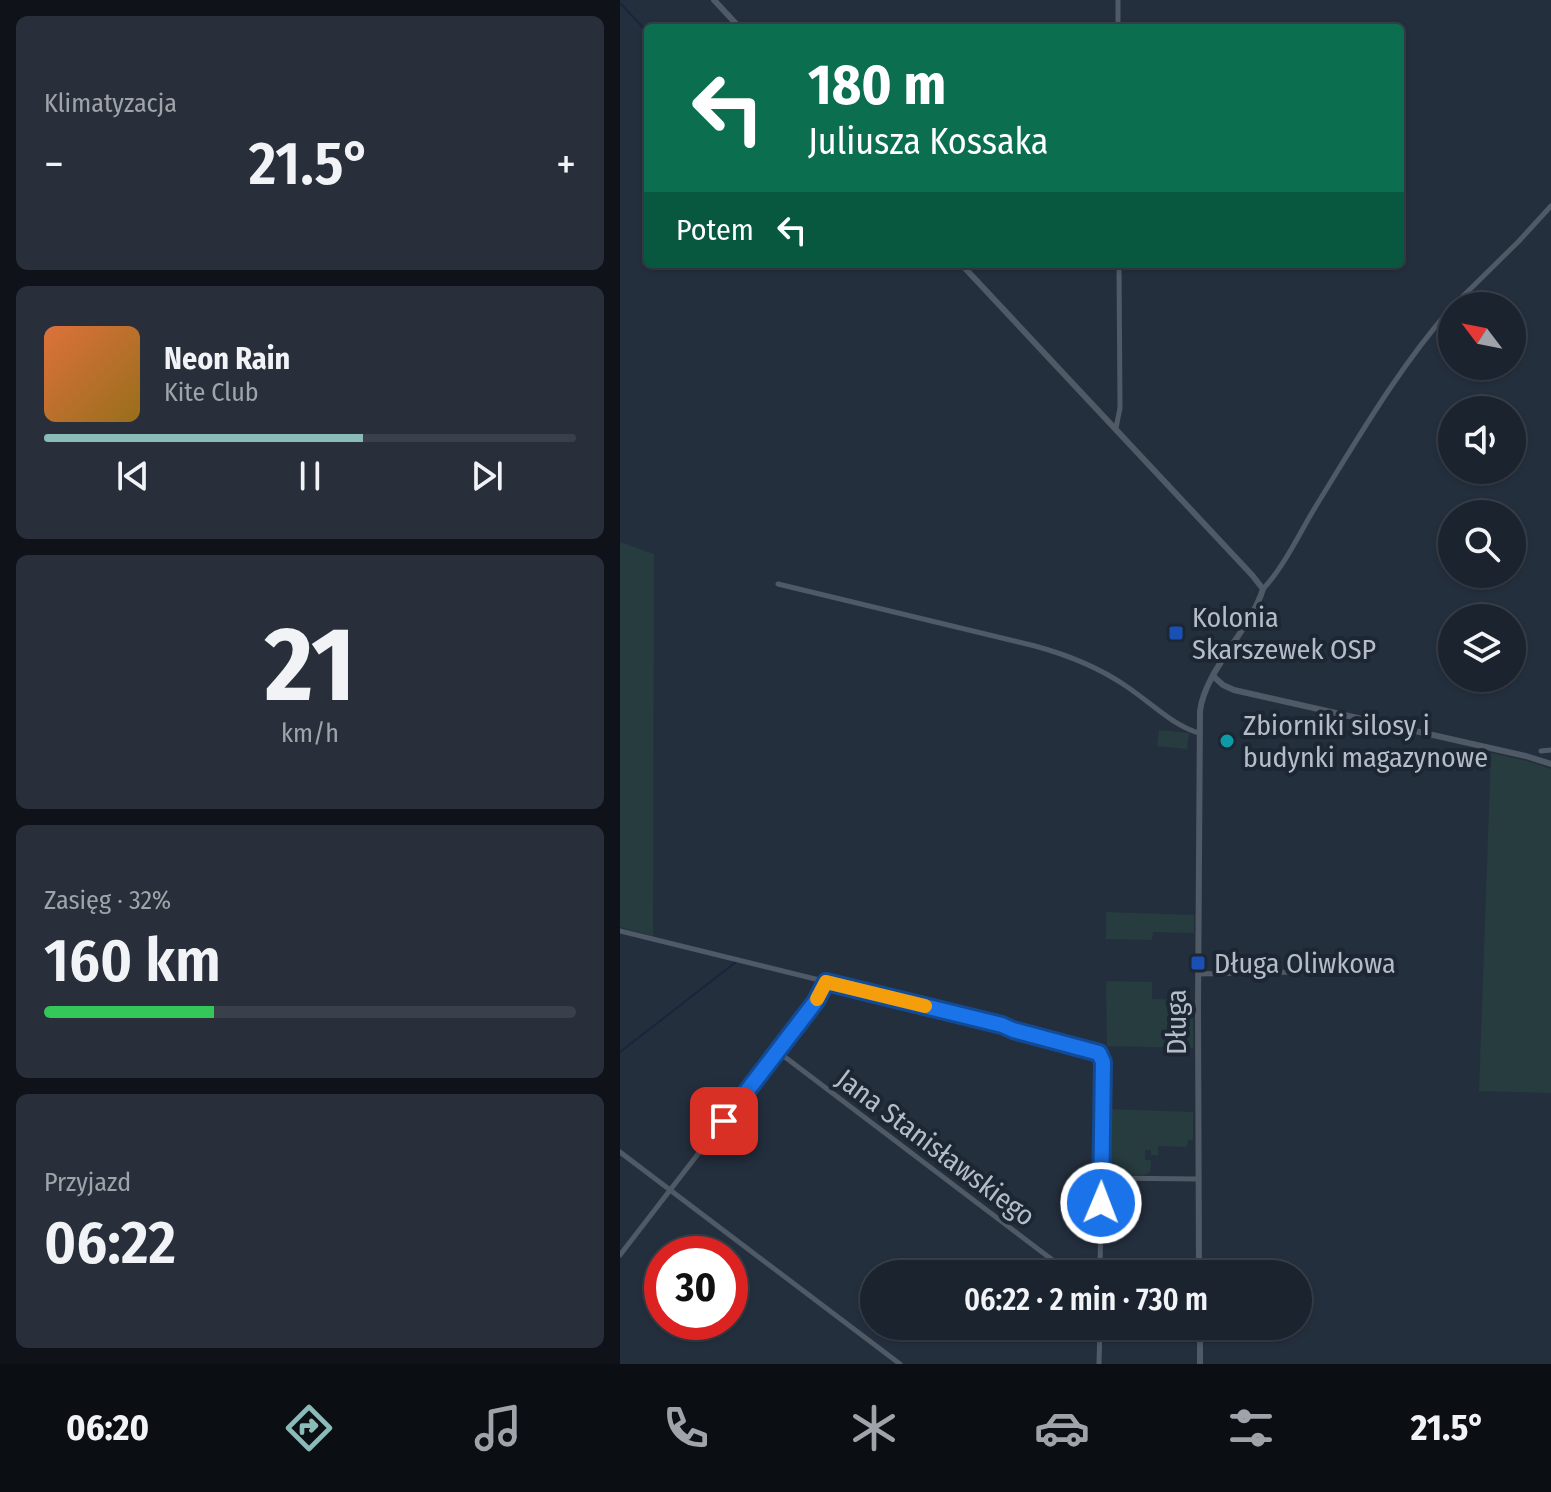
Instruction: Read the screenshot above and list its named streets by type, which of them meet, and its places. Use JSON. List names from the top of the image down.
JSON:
{
  "streets": {
    "street": ["Długa", "Jana Stanisławskiego"]
  },
  "places": {
    "transit": ["Kolonia Skarszewek OSP", "Długa Oliwkowa"],
    "other": ["Zbiorniki silosy i budynki magazynowe"]
  },
  "north": "top left",
  "page": {
    "tile": [
      "Klimatyzacja",
      ["21", "km/h"],
      ["Zasięg · 32%", "160 km"],
      ["Przyjazd", "06:22"]
    ],
    "turn": ["180 m", "Juliusza Kossaka"],
    "heat": ["−", "21.5°", "+"],
    "then": "Potem",
    "song": ["Neon Rain", "Kite Club"],
    "limit": "30",
    "trip": "06:22 · 2 min · 730 m",
    "tabs": ["06:20", "21.5°"]
  }
}
